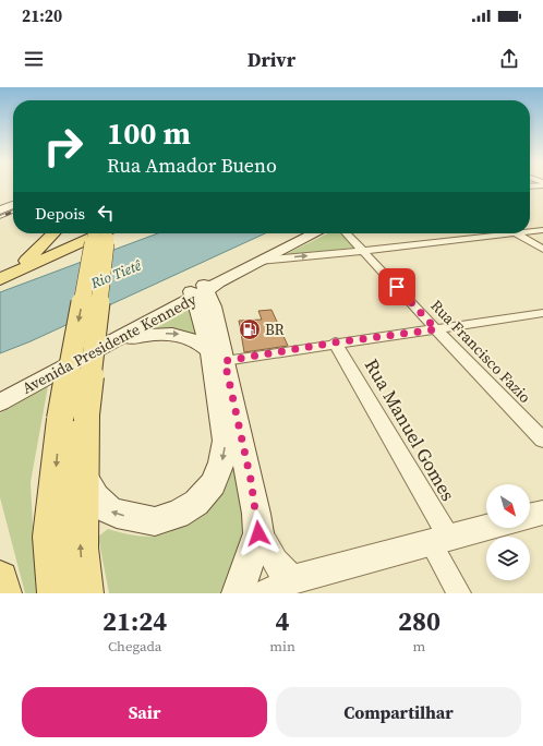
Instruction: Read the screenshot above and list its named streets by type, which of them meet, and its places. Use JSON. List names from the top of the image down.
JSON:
{
  "streets": {
    "main road": ["Avenida Presidente Kennedy"],
    "street": ["Rua Francisco Fazio", "Rua Manuel Gomes"]
  },
  "water": ["Rio Tietê"],
  "places": {
    "fuel station": ["BR"]
  },
  "north": "bottom right",
  "page": {
    "status": "21:20",
    "header": "Drivr",
    "turn": ["100 m", "Rua Amador Bueno"],
    "then": "Depois",
    "eta": [
      "21:24",
      "Chegada",
      "4",
      "min",
      "280",
      "m"
    ],
    "buttons": ["Sair", "Compartilhar"]
  }
}
